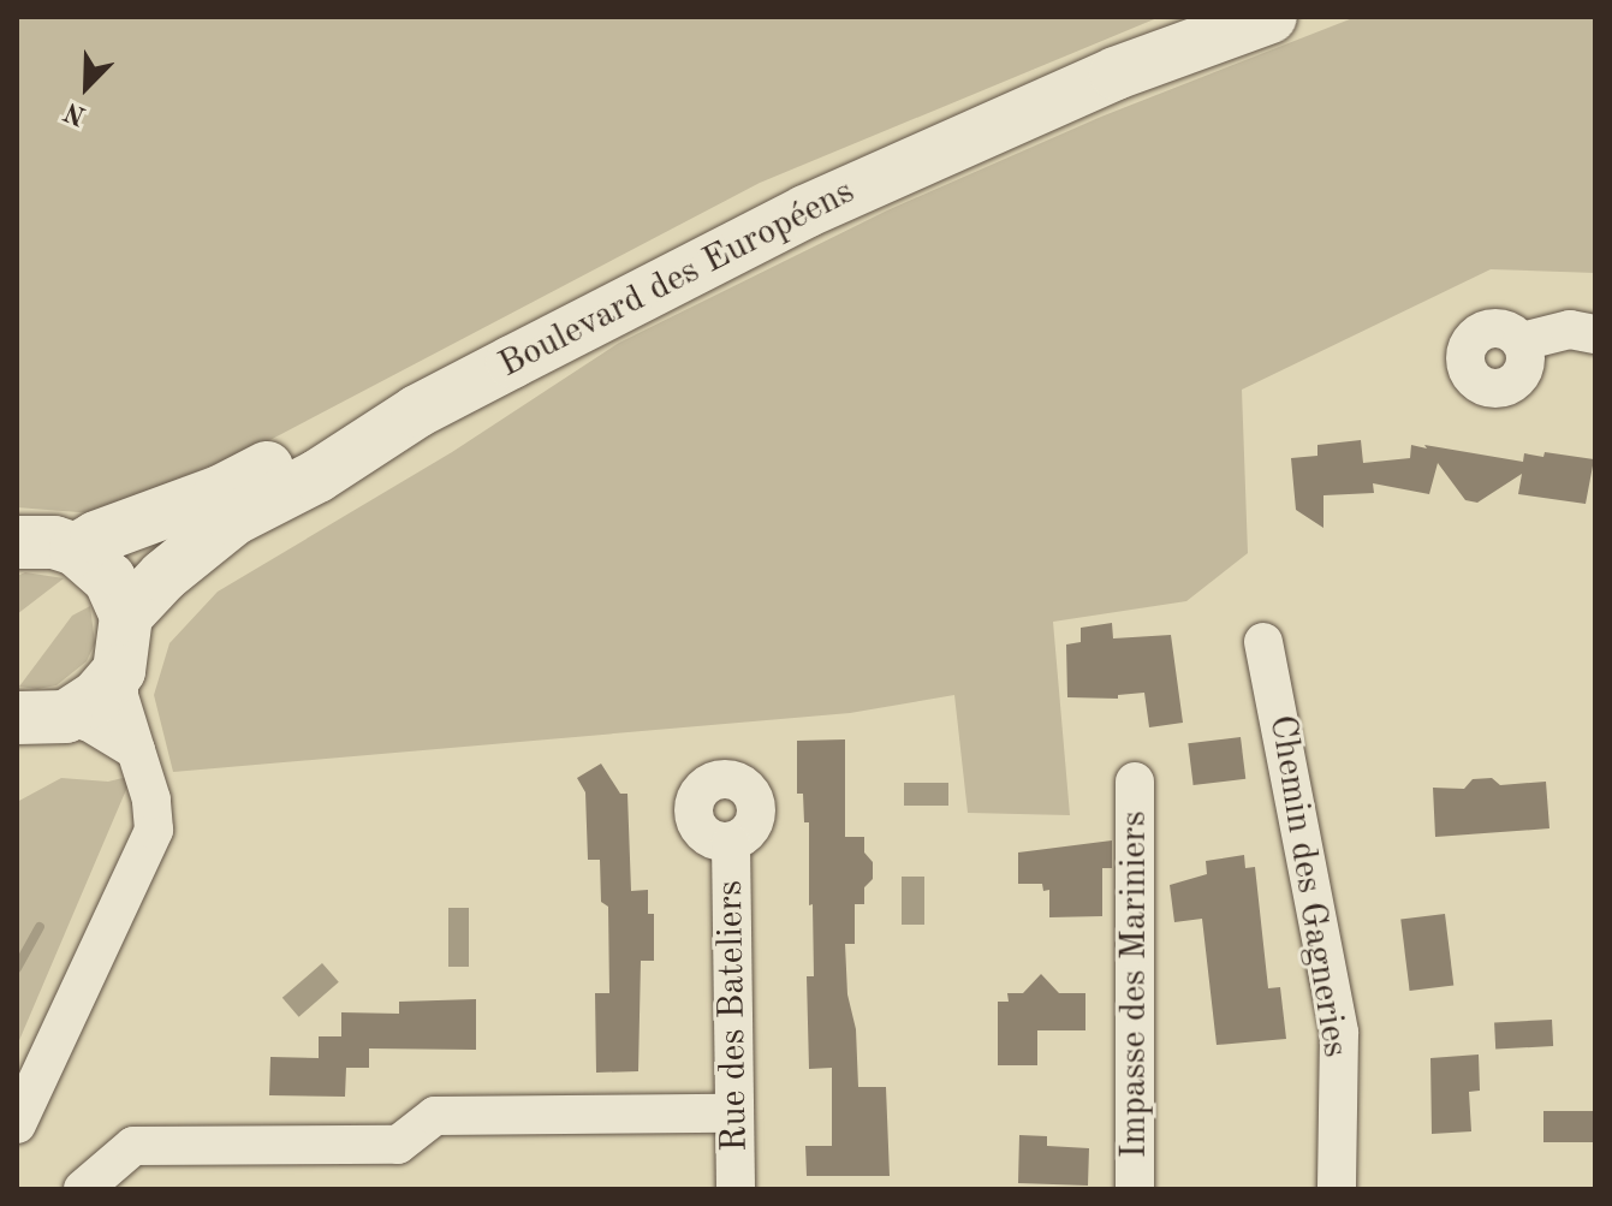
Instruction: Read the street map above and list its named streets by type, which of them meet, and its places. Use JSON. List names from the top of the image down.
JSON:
{
  "streets": {
    "main road": ["Boulevard des Européens"],
    "street": ["Chemin des Gagneries", "Impasse des Mariniers", "Rue des Bateliers"]
  },
  "north": "bottom left"
}
